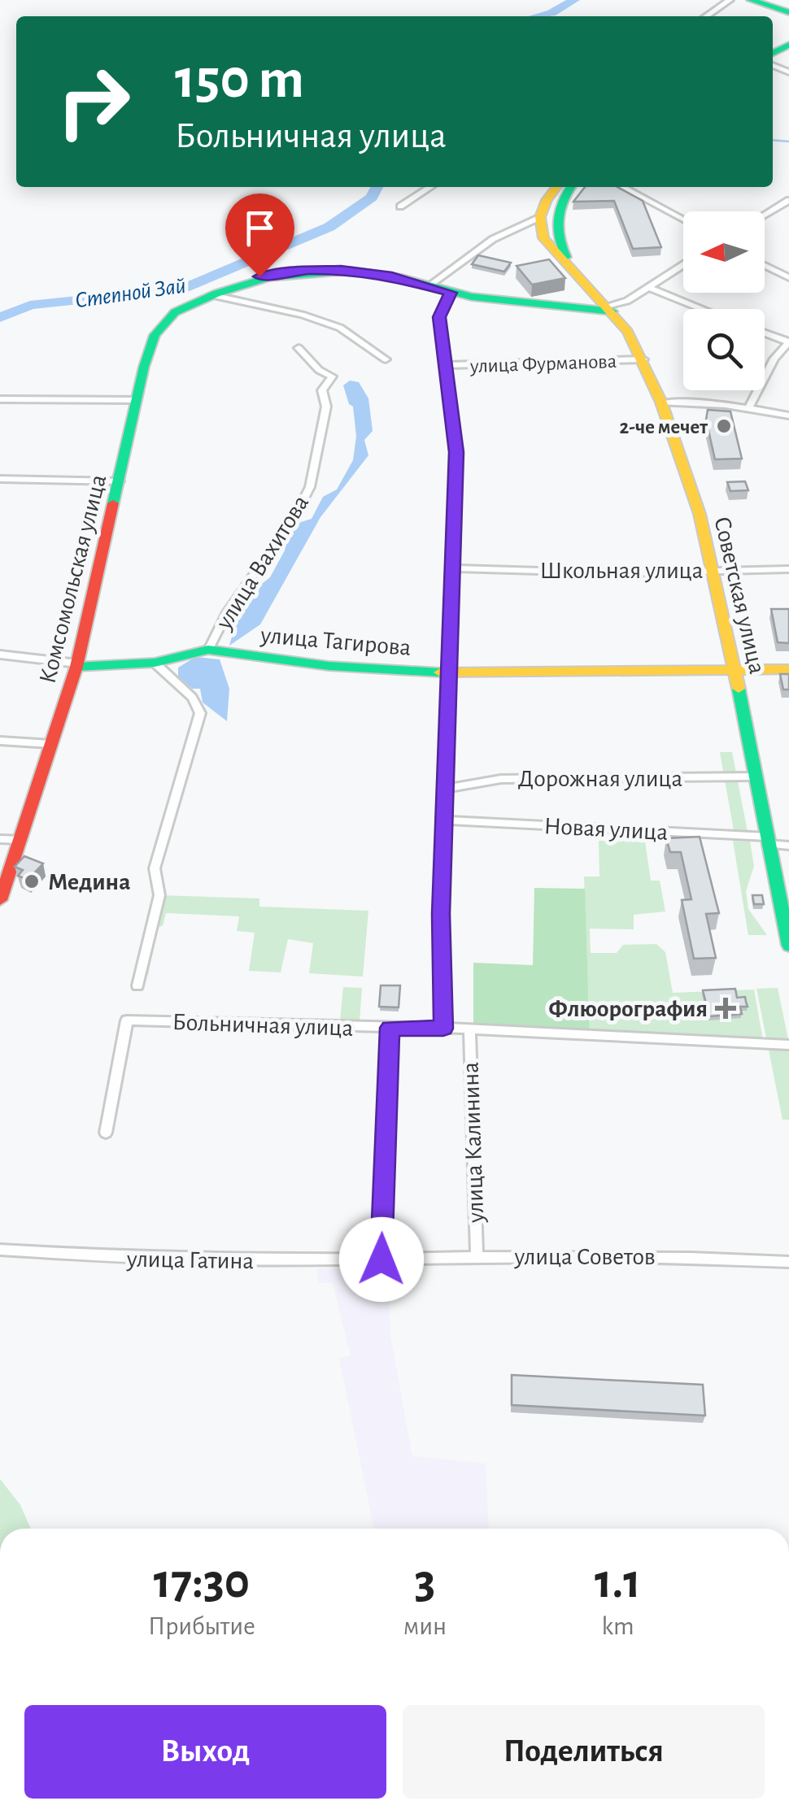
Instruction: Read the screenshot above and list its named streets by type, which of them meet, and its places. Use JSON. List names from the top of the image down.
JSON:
{
  "streets": {
    "street": [
      "улица Фурманова",
      "улица Вахитова",
      "Школьная улица",
      "Комсомольская улица",
      "Советская улица",
      "улица Тагирова",
      "Дорожная улица",
      "Новая улица",
      "Больничная улица",
      "улица Калинина",
      "улица Советов",
      "улица Гатина"
    ]
  },
  "crossings": [
    ["улица Фурманова", "Советская улица"],
    ["улица Фурманова", "улица Калинина"],
    ["улица Вахитова", "улица Тагирова"],
    ["Школьная улица", "Советская улица"],
    ["Школьная улица", "улица Калинина"],
    ["Комсомольская улица", "Советская улица"],
    ["Комсомольская улица", "улица Тагирова"],
    ["Комсомольская улица", "улица Калинина"],
    ["Советская улица", "улица Тагирова"],
    ["Советская улица", "Дорожная улица"],
    ["Советская улица", "Новая улица"],
    ["улица Тагирова", "улица Калинина"],
    ["Дорожная улица", "улица Калинина"],
    ["Новая улица", "улица Калинина"],
    ["Больничная улица", "улица Калинина"],
    ["улица Калинина", "улица Советов"],
    ["улица Советов", "улица Гатина"]
  ],
  "water": ["Степной Зай"],
  "places": {
    "other": ["2-че мечет", "Медина"],
    "health": ["Флюорография"]
  },
  "north": "left",
  "page": {
    "turn": ["150 m", "Больничная улица"],
    "eta": [
      "17:30",
      "Прибытие",
      "3",
      "мин",
      "1.1",
      "km"
    ],
    "buttons": ["Выход", "Поделиться"]
  }
}
